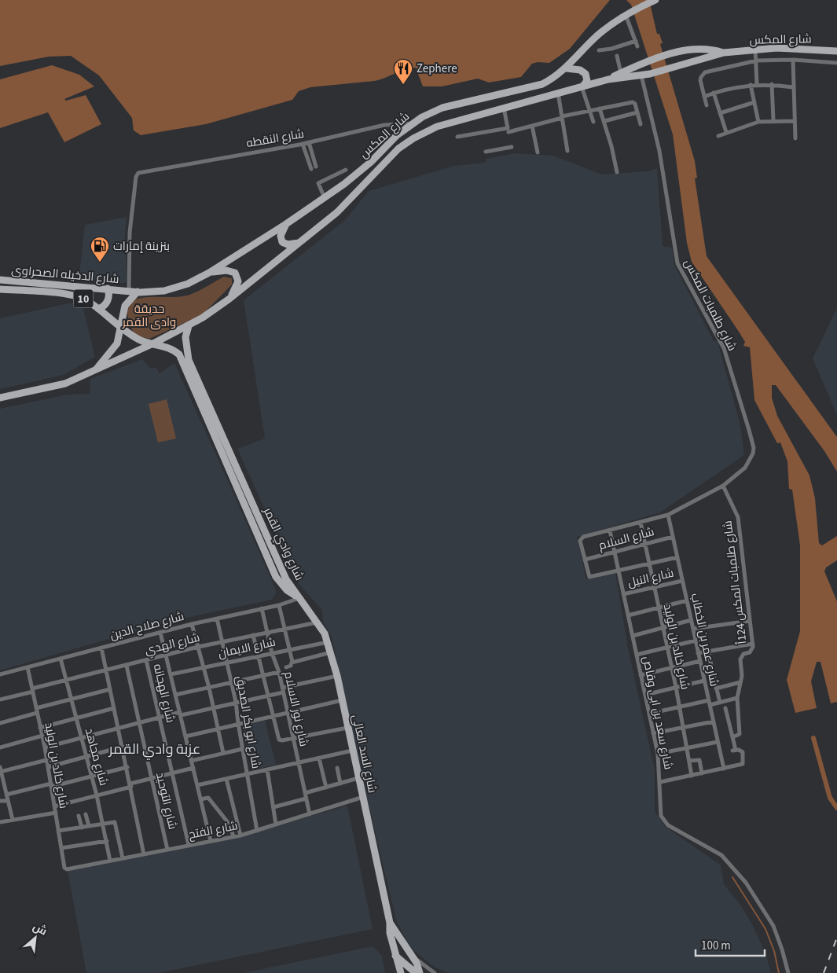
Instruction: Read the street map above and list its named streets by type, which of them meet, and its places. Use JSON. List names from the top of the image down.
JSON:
{
  "streets": {
    "main road": [
      "شارع المكس",
      "شارع الدخيله الصحراوى",
      "10",
      "شارع وادي القمر",
      "شارع السد العالى"
    ],
    "street": [
      "شارع النقطه",
      "شارع طلمبات المكس",
      "شارع السلام",
      "شارع النيل",
      "شارع طلمبات المكس 124أ",
      "شارع صلاح الدين",
      "شارع عمر بن الخطاب",
      "شارع الهدي",
      "شارع خالد بن الوليد",
      "شارع الايمان",
      "شارع الهجانه",
      "شارع نور الاسلام",
      "شارع سعد بن ابى وقاص",
      "شارع ابو بكر الصديق",
      "شارع مجاهد",
      "شارع التوحيد",
      "شارع الفتح"
    ]
  },
  "crossings": [
    ["شارع المكس", "شارع النقطه"],
    ["شارع المكس", "شارع الدخيله الصحراوى"],
    ["شارع المكس", "شارع طلمبات المكس"],
    ["شارع المكس", "شارع وادي القمر"],
    ["شارع النقطه", "شارع الدخيله الصحراوى"],
    ["شارع الدخيله الصحراوى", "شارع وادي القمر"],
    ["شارع طلمبات المكس", "شارع طلمبات المكس 124أ"],
    ["شارع السلام", "شارع عمر بن الخطاب"],
    ["شارع السلام", "شارع خالد بن الوليد"],
    ["شارع السلام", "شارع سعد بن ابى وقاص"],
    ["شارع وادي القمر", "شارع صلاح الدين"],
    ["شارع وادي القمر", "شارع السد العالى"],
    ["شارع النيل", "شارع عمر بن الخطاب"],
    ["شارع النيل", "شارع خالد بن الوليد"],
    ["شارع النيل", "شارع سعد بن ابى وقاص"],
    ["شارع صلاح الدين", "شارع خالد بن الوليد"],
    ["شارع صلاح الدين", "شارع نور الاسلام"],
    ["شارع صلاح الدين", "شارع ابو بكر الصديق"],
    ["شارع صلاح الدين", "شارع السد العالى"],
    ["شارع صلاح الدين", "شارع مجاهد"],
    ["شارع الهدي", "شارع خالد بن الوليد"],
    ["شارع الهدي", "شارع الهجانه"],
    ["شارع الهدي", "شارع نور الاسلام"],
    ["شارع الهدي", "شارع ابو بكر الصديق"],
    ["شارع الهدي", "شارع السد العالى"],
    ["شارع الهدي", "شارع مجاهد"],
    ["شارع الهدي", "شارع التوحيد"],
    ["شارع خالد بن الوليد", "شارع الفتح"],
    ["شارع الايمان", "شارع نور الاسلام"],
    ["شارع الايمان", "شارع ابو بكر الصديق"],
    ["شارع الايمان", "شارع السد العالى"],
    ["شارع الهجانه", "شارع الفتح"],
    ["شارع نور الاسلام", "شارع الفتح"],
    ["شارع ابو بكر الصديق", "شارع الفتح"],
    ["شارع السد العالى", "شارع الفتح"],
    ["شارع مجاهد", "شارع الفتح"],
    ["شارع التوحيد", "شارع الفتح"]
  ],
  "districts": ["عزبة وادي القمر"],
  "parks": ["حديقة وادى القمر"],
  "places": {
    "restaurant": ["Zephere"],
    "fuel station": ["بنزينة إمارات"]
  },
  "scale_bar": "100 m",
  "north": "top right"
}
